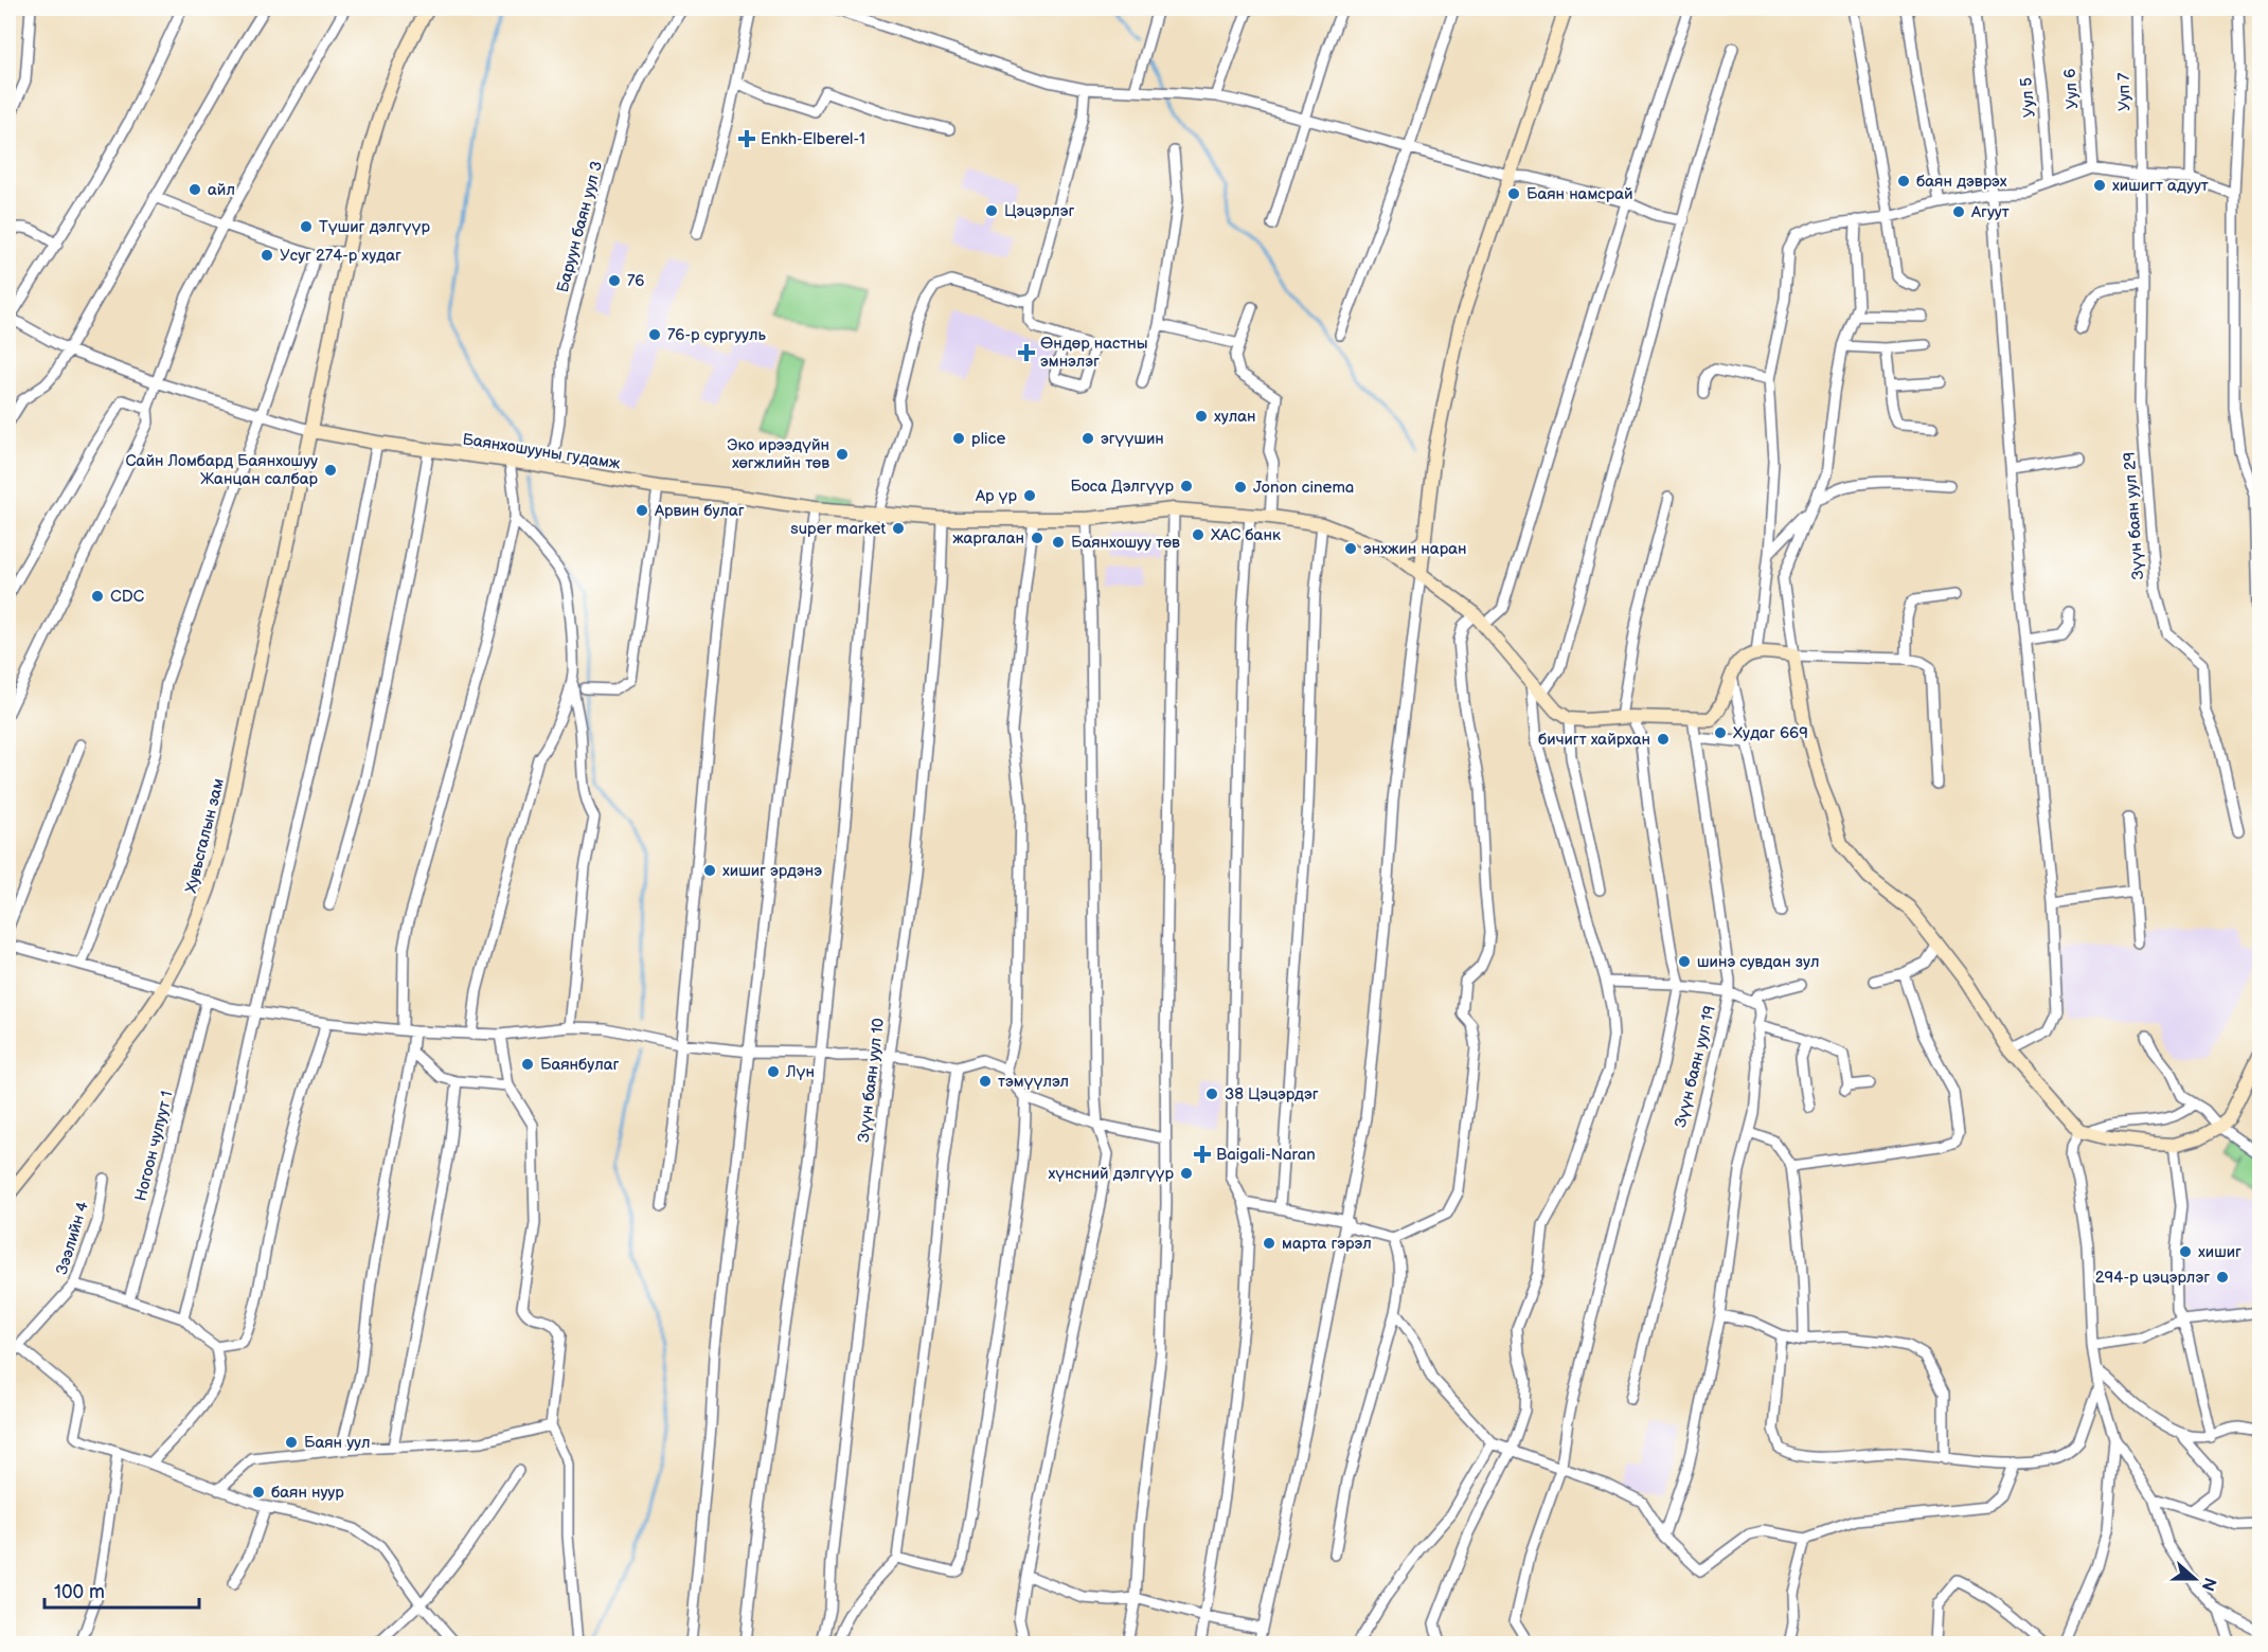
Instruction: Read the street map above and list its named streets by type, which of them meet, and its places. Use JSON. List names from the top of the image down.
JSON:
{
  "streets": {
    "street": [
      "Уул 6",
      "Ууп 7",
      "Уул 5",
      "Баруун баян уул 3",
      "Баянхошууны гудамж",
      "Зүүн баян уул 29",
      "Хувьсгалын зам",
      "Зүүн баян уул 19",
      "Зүүн баян уул 10",
      "Ногоон чулуут 1",
      "Зээлийн 4"
    ]
  },
  "crossings": [
    ["Ууп 7", "Зүүн баян уул 29"],
    ["Баруун баян уул 3", "Баянхошууны гудамж"],
    ["Баянхошууны гудамж", "Хувьсгалын зам"],
    ["Баянхошууны гудамж", "Зүүн баян уул 10"]
  ],
  "places": {
    "health": ["Enkh-Elberel-1", "Өндөр настны эмнэлэг", "Baigali-Naran"],
    "other": [
      "баян дэврэх",
      "хишигт адуут",
      "айл",
      "Баян намсрай",
      "Цэцэрлэг",
      "Агуут",
      "Түшиг дэлгүүр",
      "Усуг 274-р худаг",
      "76",
      "76-р сургууль",
      "хулан",
      "plice",
      "эгүүшин",
      "Эко ирээдүйн хөгжлийн төв",
      "Сайн Ломбард Баянхошуу Жанцан салбар",
      "Боса Дэлгүүр",
      "Jonon cinema",
      "Ар үр",
      "Арвин булаг",
      "super market",
      "ХАС банк",
      "жаргалан",
      "Баянхошуу төв",
      "энхжин наран",
      "CDC",
      "Худаг 669",
      "бичигт хайрхан",
      "хишиг эрдэнэ",
      "шинэ сувдан зул",
      "Баянбулаг",
      "Лүн",
      "тэмүүлэл",
      "38 Цэцэрдэг",
      "хүнсний дэлгүүр",
      "марта гэрэл",
      "хишиг",
      "294-р цэцэрлэг",
      "Баян уул",
      "баян нуур"
    ]
  },
  "scale_bar": "100 m",
  "north": "right"
}
